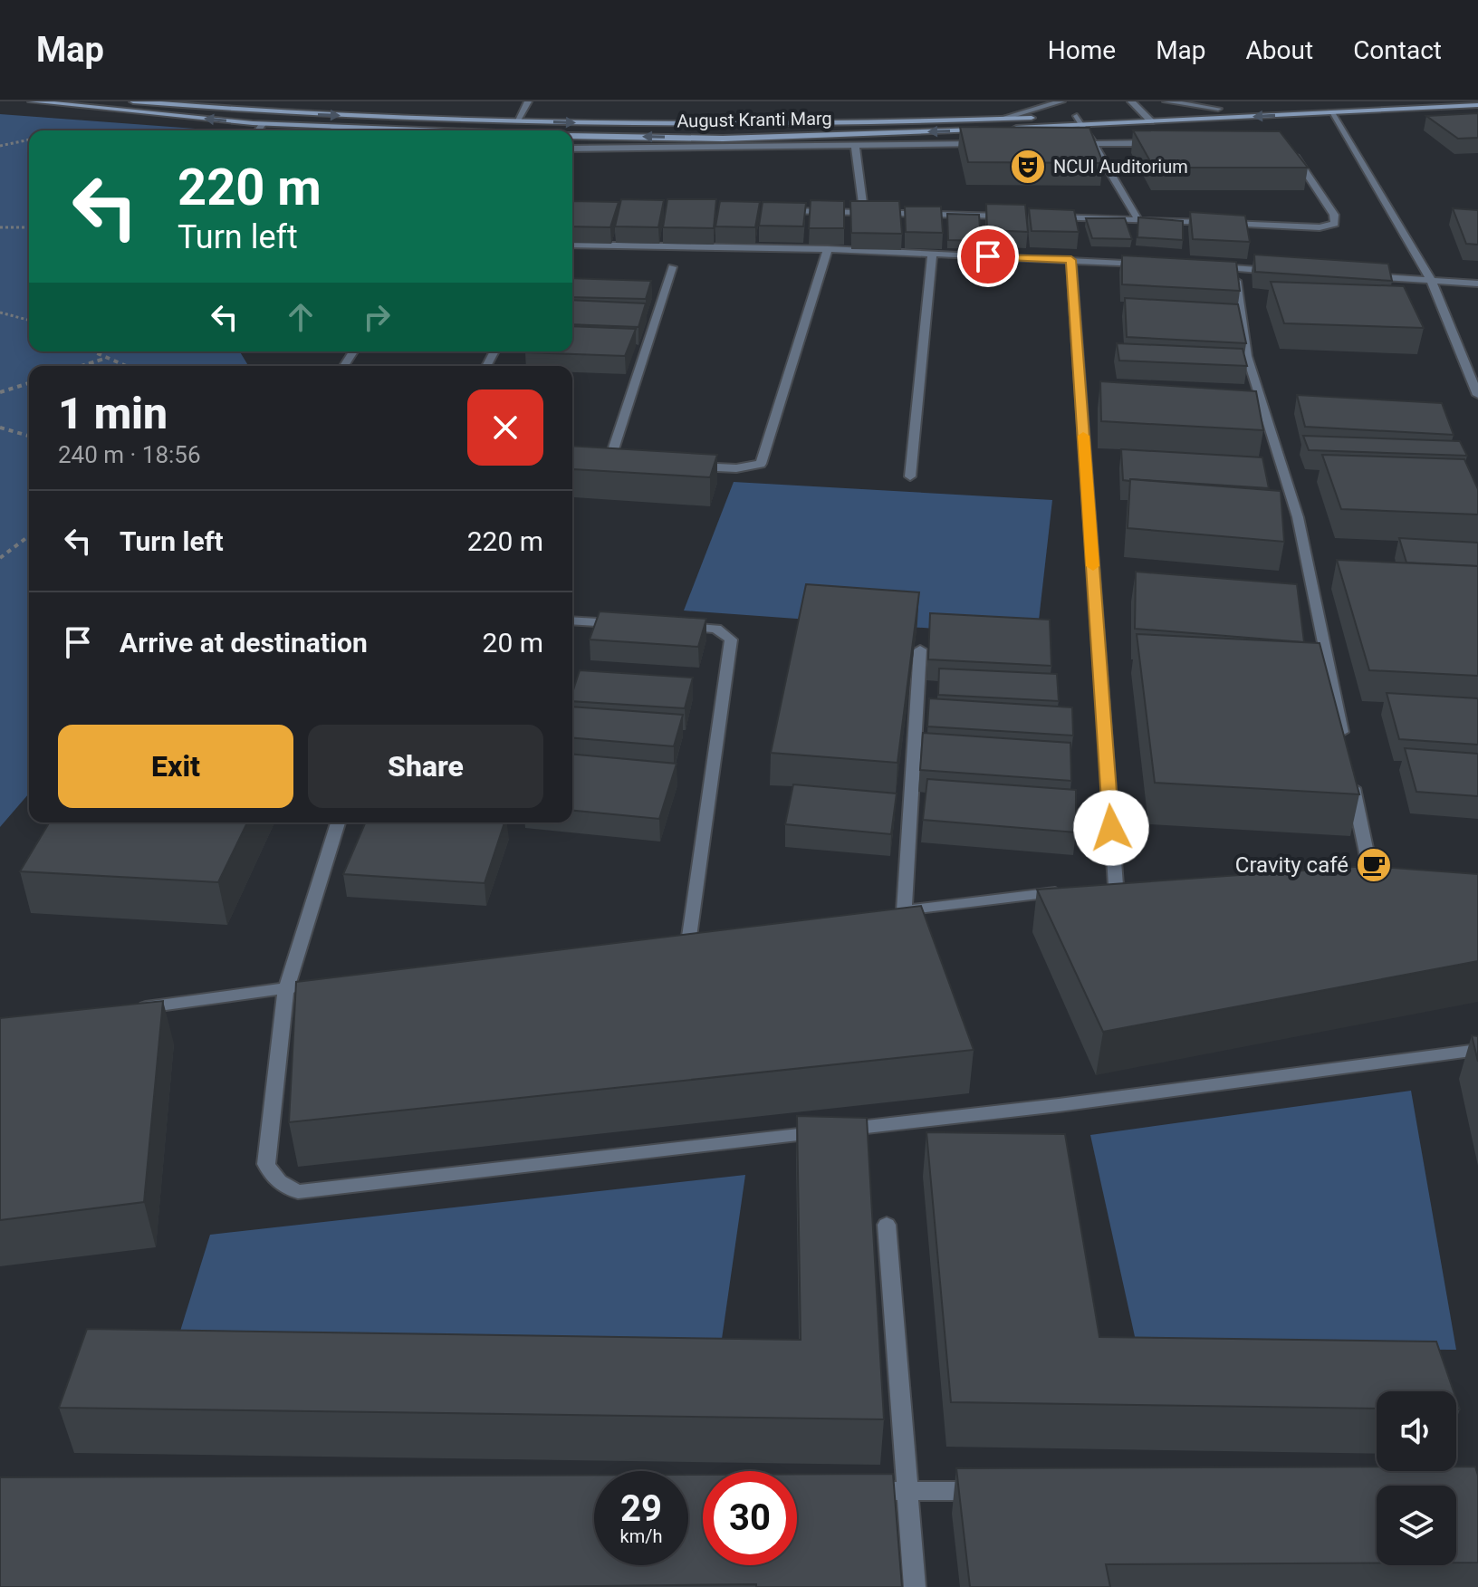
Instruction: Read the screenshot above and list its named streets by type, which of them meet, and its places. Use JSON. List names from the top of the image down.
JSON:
{
  "streets": {
    "main road": ["August Kranti Marg"]
  },
  "places": {
    "theatre": ["NCUI Auditorium"],
    "cafe": ["Cravity café"]
  },
  "page": {
    "header": "Map",
    "nav": [
      "Home",
      "Map",
      "About",
      "Contact"
    ],
    "turn": ["220 m", "Turn left"],
    "heading": ["1 min", "240 m · 18:56"],
    "list": [
      {
        "name": "Turn left",
        "value": "220 m"
      },
      {
        "name": "Arrive at destination",
        "value": "20 m"
      }
    ],
    "buttons": ["Exit", "Share"],
    "speed": "29 km/h",
    "limit": "30"
  }
}
